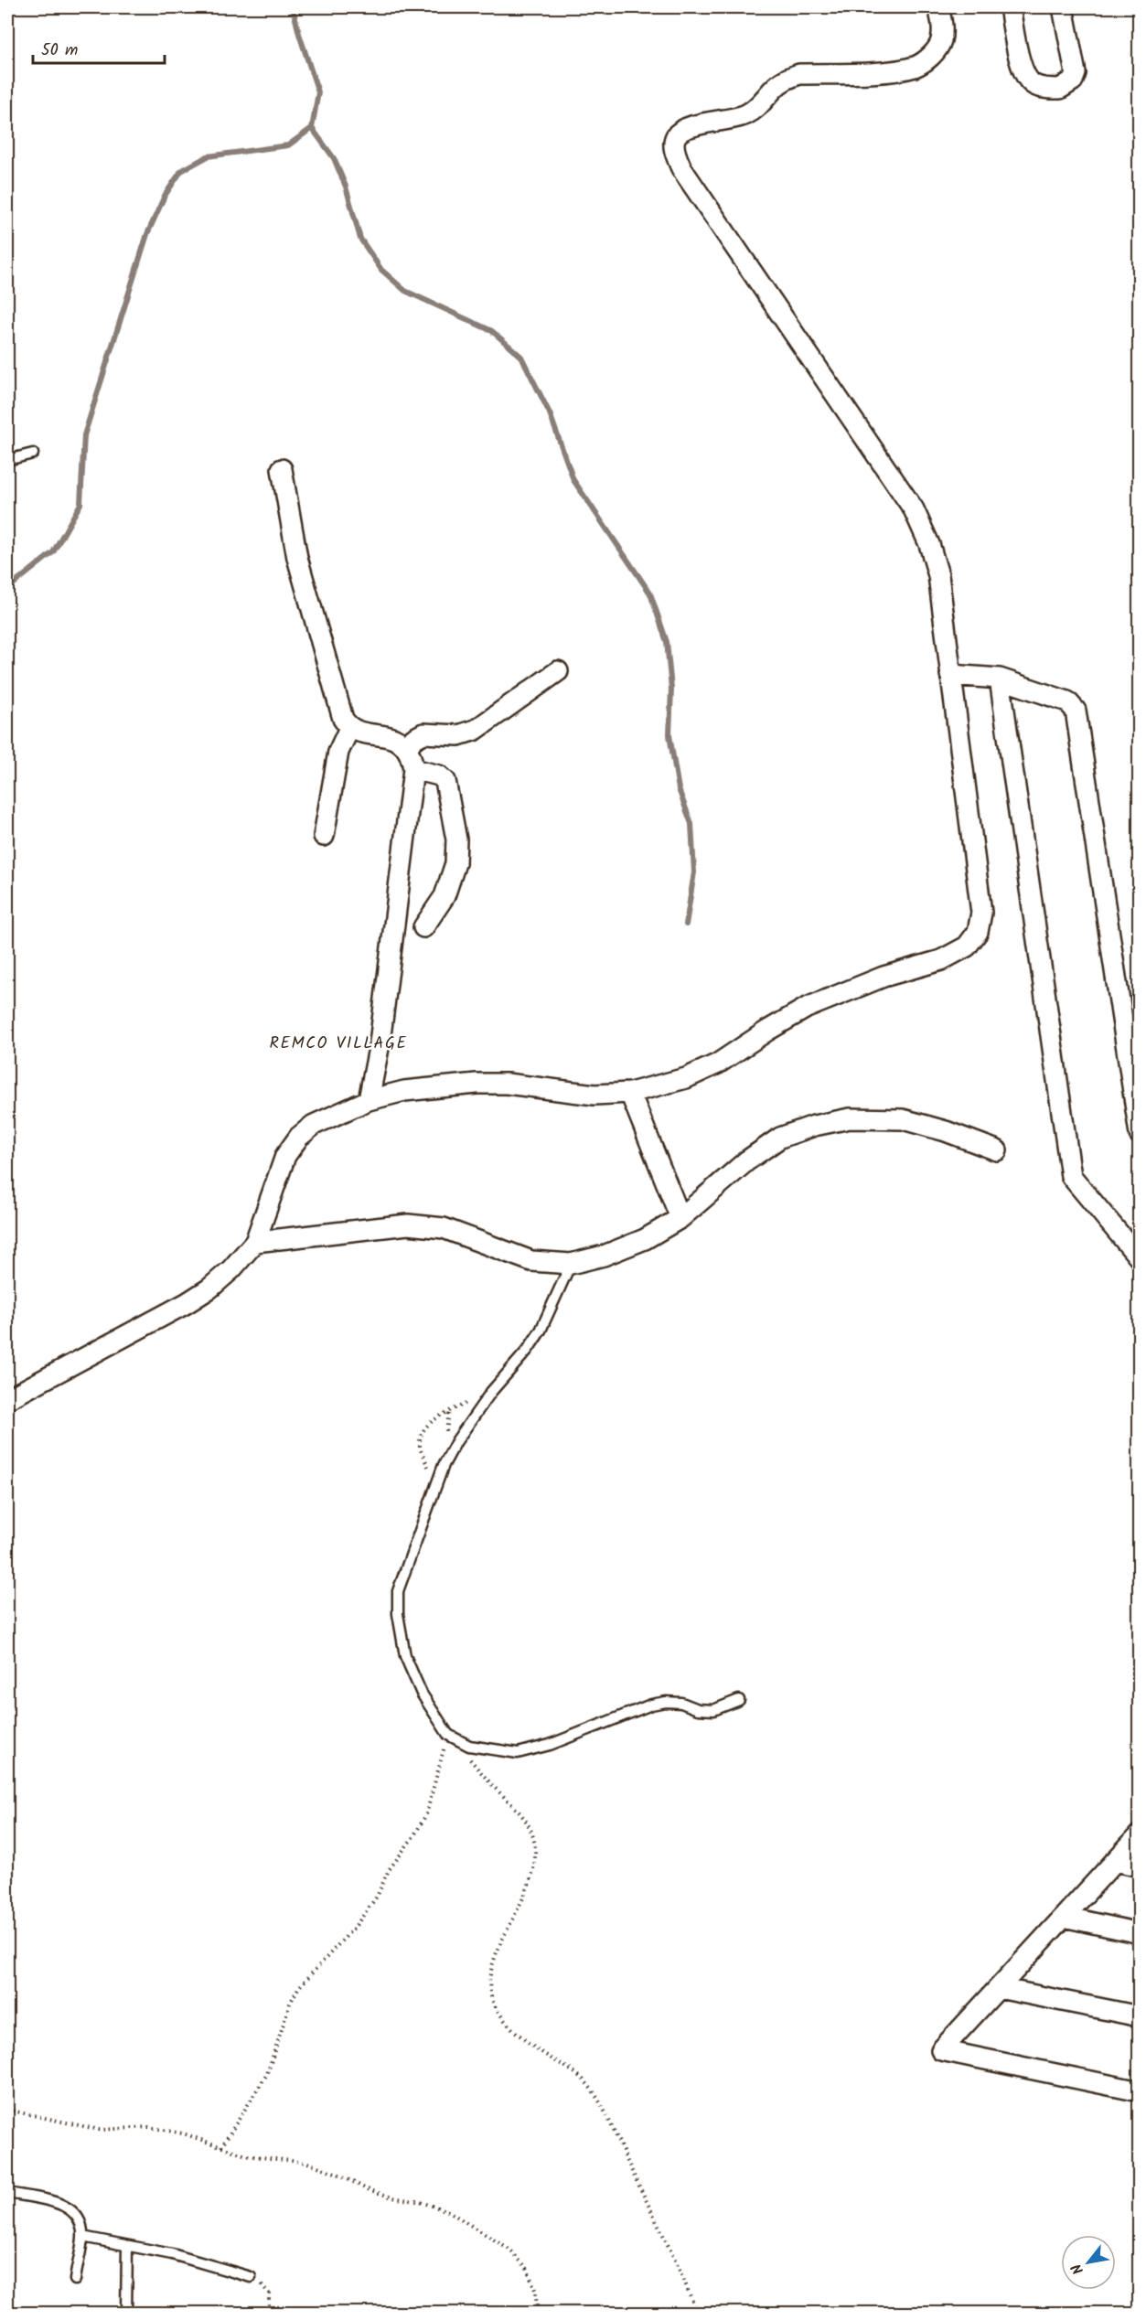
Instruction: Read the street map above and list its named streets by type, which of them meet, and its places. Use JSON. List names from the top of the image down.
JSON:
{
  "districts": ["REMCO VILLAGE"],
  "scale_bar": "50 m",
  "north": "bottom left"
}
